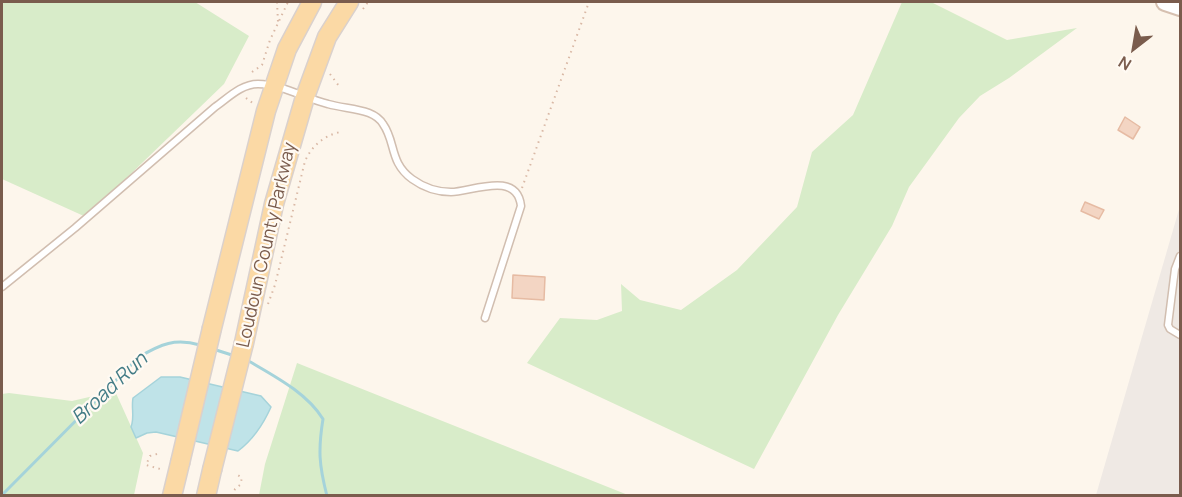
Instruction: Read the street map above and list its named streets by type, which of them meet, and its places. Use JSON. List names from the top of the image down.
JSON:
{
  "streets": {
    "main road": ["Loudoun County Parkway"]
  },
  "water": ["Broad Run"],
  "north": "bottom left"
}
